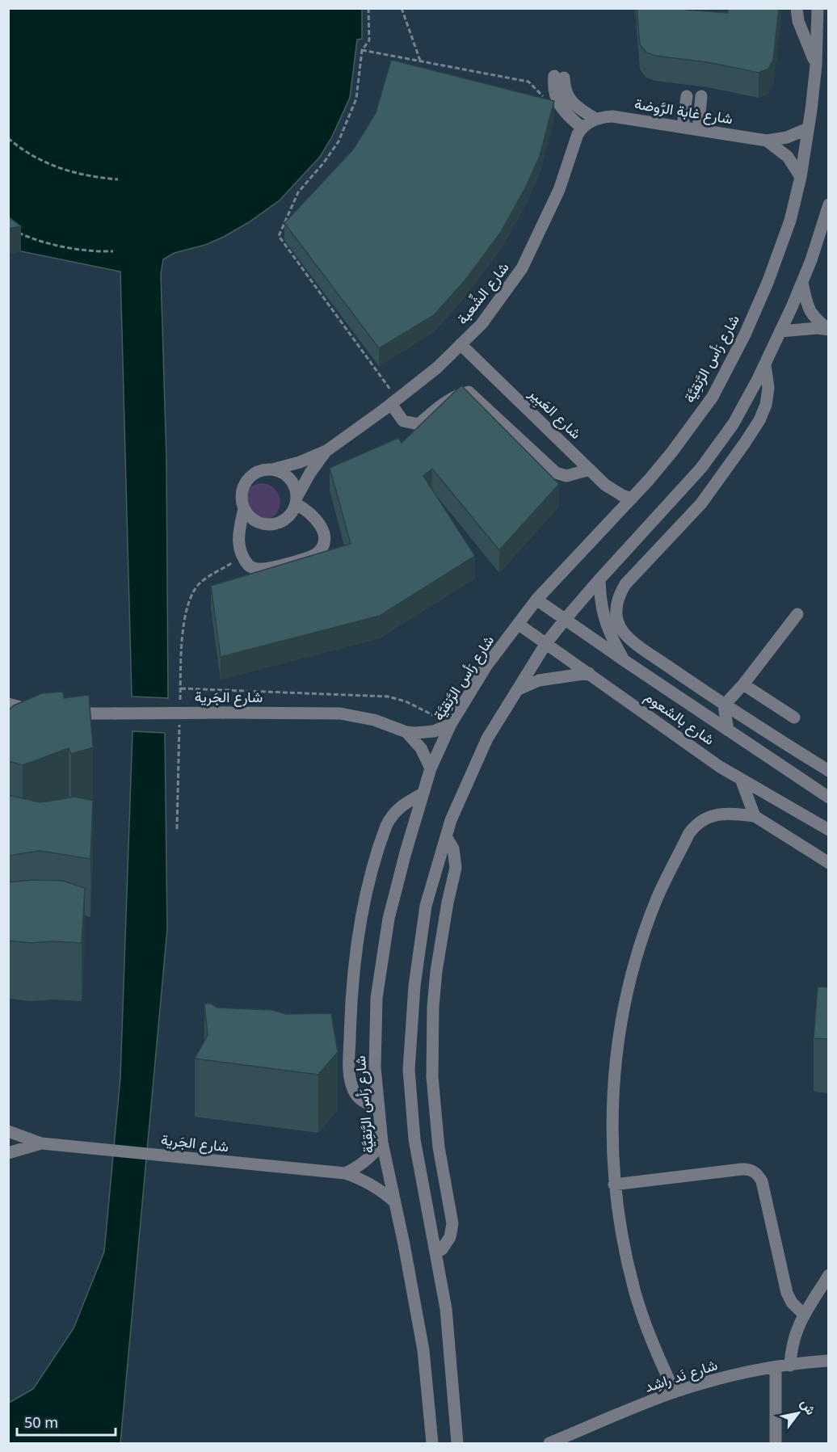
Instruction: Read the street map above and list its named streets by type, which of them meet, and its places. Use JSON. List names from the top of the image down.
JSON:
{
  "streets": {
    "street": [
      "شارع غابة الرَّوضة",
      "شارع الشِّعبة",
      "شارع رَأس الرَّنقِيَّة",
      "شارع العَبِير",
      "شارع الجَرية",
      "شارع بالشعوم",
      "شارع نَد راشِد"
    ]
  },
  "crossings": [
    ["شارع غابة الرَّوضة", "شارع الشِّعبة"],
    ["شارع غابة الرَّوضة", "شارع رَأس الرَّنقِيَّة"],
    ["شارع الشِّعبة", "شارع العَبِير"],
    ["شارع رَأس الرَّنقِيَّة", "شارع العَبِير"],
    ["شارع رَأس الرَّنقِيَّة", "شارع الجَرية"],
    ["شارع رَأس الرَّنقِيَّة", "شارع بالشعوم"]
  ],
  "scale_bar": "50 m",
  "north": "top right"
}
